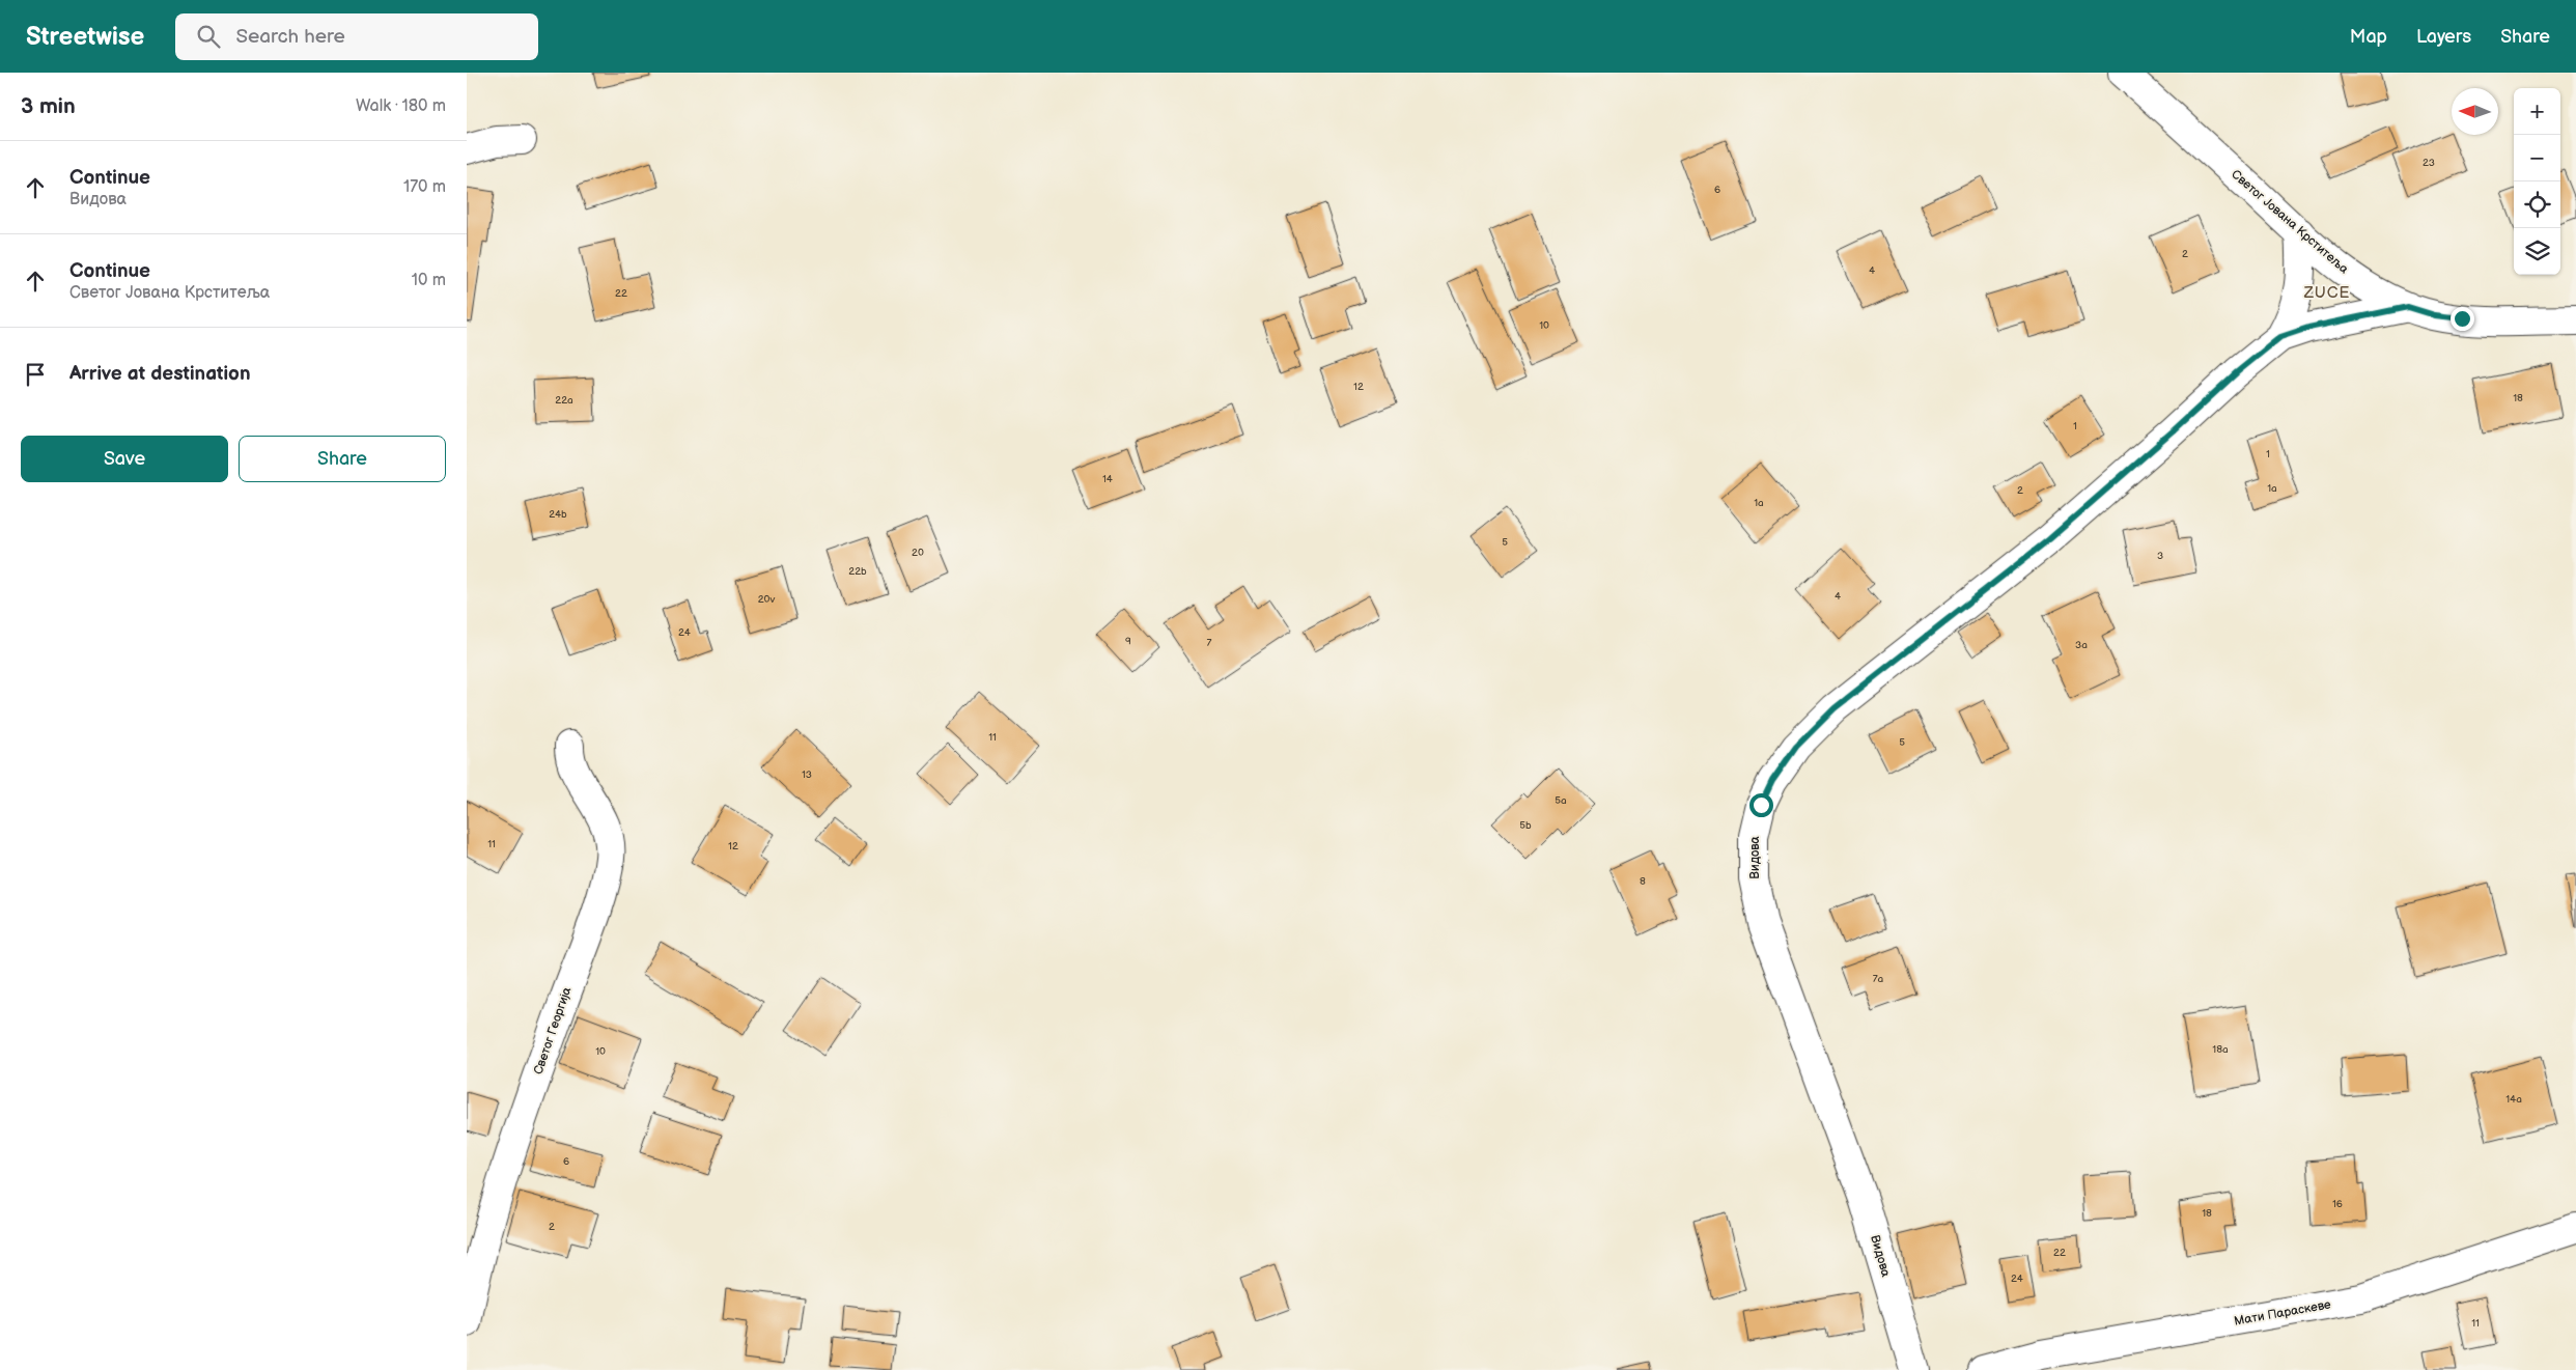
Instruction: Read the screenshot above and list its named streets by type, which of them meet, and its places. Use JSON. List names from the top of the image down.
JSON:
{
  "streets": {
    "street": [
      "Светог Јована Крститеља",
      "Видова",
      "Светог Георгија",
      "Мати Параскеве"
    ]
  },
  "crossings": [
    ["Светог Јована Крститеља", "Видова"]
  ],
  "districts": ["ZUCE"],
  "house_numbers": [
    "23",
    "6",
    "2",
    "4",
    "22",
    "10",
    "12",
    "18",
    "22a",
    "1",
    "1",
    "14",
    "1a",
    "2",
    "1a",
    "24b",
    "5",
    "20",
    "3",
    "22b",
    "4",
    "20v",
    "24",
    "9",
    "7",
    "3a",
    "11",
    "5",
    "13",
    "5a",
    "5b",
    "11",
    "12",
    "8",
    "7a",
    "18a",
    "10",
    "14a",
    "6",
    "16",
    "18",
    "2",
    "22",
    "24",
    "11"
  ],
  "north": "left",
  "page": {
    "header": "Streetwise",
    "search": "Search here",
    "nav": ["Map", "Layers", "Share"],
    "heading": ["3 min", "Walk · 180 m"],
    "map_buttons": ["+", "−"],
    "list": [
      ["Continue", "Видова", "170 m"],
      ["Continue", "Светог Јована Крститеља", "10 m"],
      "Arrive at destination"
    ],
    "buttons": ["Save", "Share"]
  }
}
